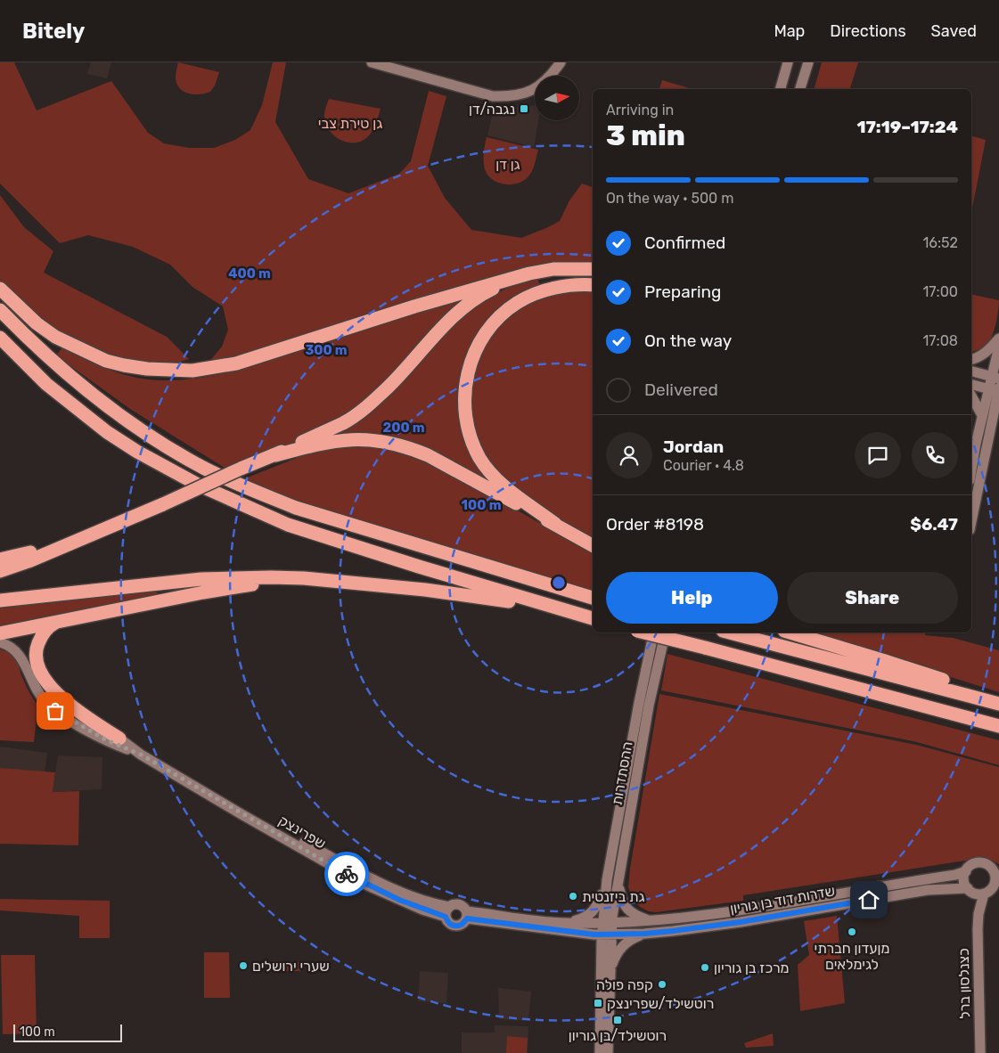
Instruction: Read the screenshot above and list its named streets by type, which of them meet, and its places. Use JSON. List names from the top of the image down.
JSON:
{
  "streets": {
    "street": [
      "ההסתדרות",
      "שפרינצק",
      "שדרות דוד בן גוריון",
      "כצנלסון ברל"
    ]
  },
  "crossings": [
    ["ההסתדרות", "שדרות דוד בן גוריון"],
    ["שדרות דוד בן גוריון", "כצנלסון ברל"]
  ],
  "parks": ["גן טירת צבי", "גן דן"],
  "places": {
    "transit": ["נגבה/דן", "רוטשילד/שפרינצק", "רוטשילד/בן גוריון"],
    "other": [
      "גת ביזנטית",
      "מןעדון חברתי לגימלאים",
      "שערי ירושלים",
      "מרכז בן גוריון",
      "קפה פולה"
    ]
  },
  "scale_bar": "100 m",
  "north": "right",
  "page": {
    "header": "Bitely",
    "nav": ["Map", "Directions", "Saved"],
    "heading": ["3 min", "Arriving in", "17:19–17:24"],
    "panel": [
      "Jordan",
      "Courier · 4.8",
      "Order #8198",
      "$6.47"
    ],
    "bar": "On the way · 500 m",
    "list": [
      ["Confirmed", "16:52"],
      ["Preparing", "17:00"],
      ["On the way", "17:08"],
      "Delivered"
    ],
    "buttons": ["Help", "Share"],
    "scale": "100 m"
  },
  "rings": [
    "400 m",
    "300 m",
    "200 m",
    "100 m"
  ]
}
